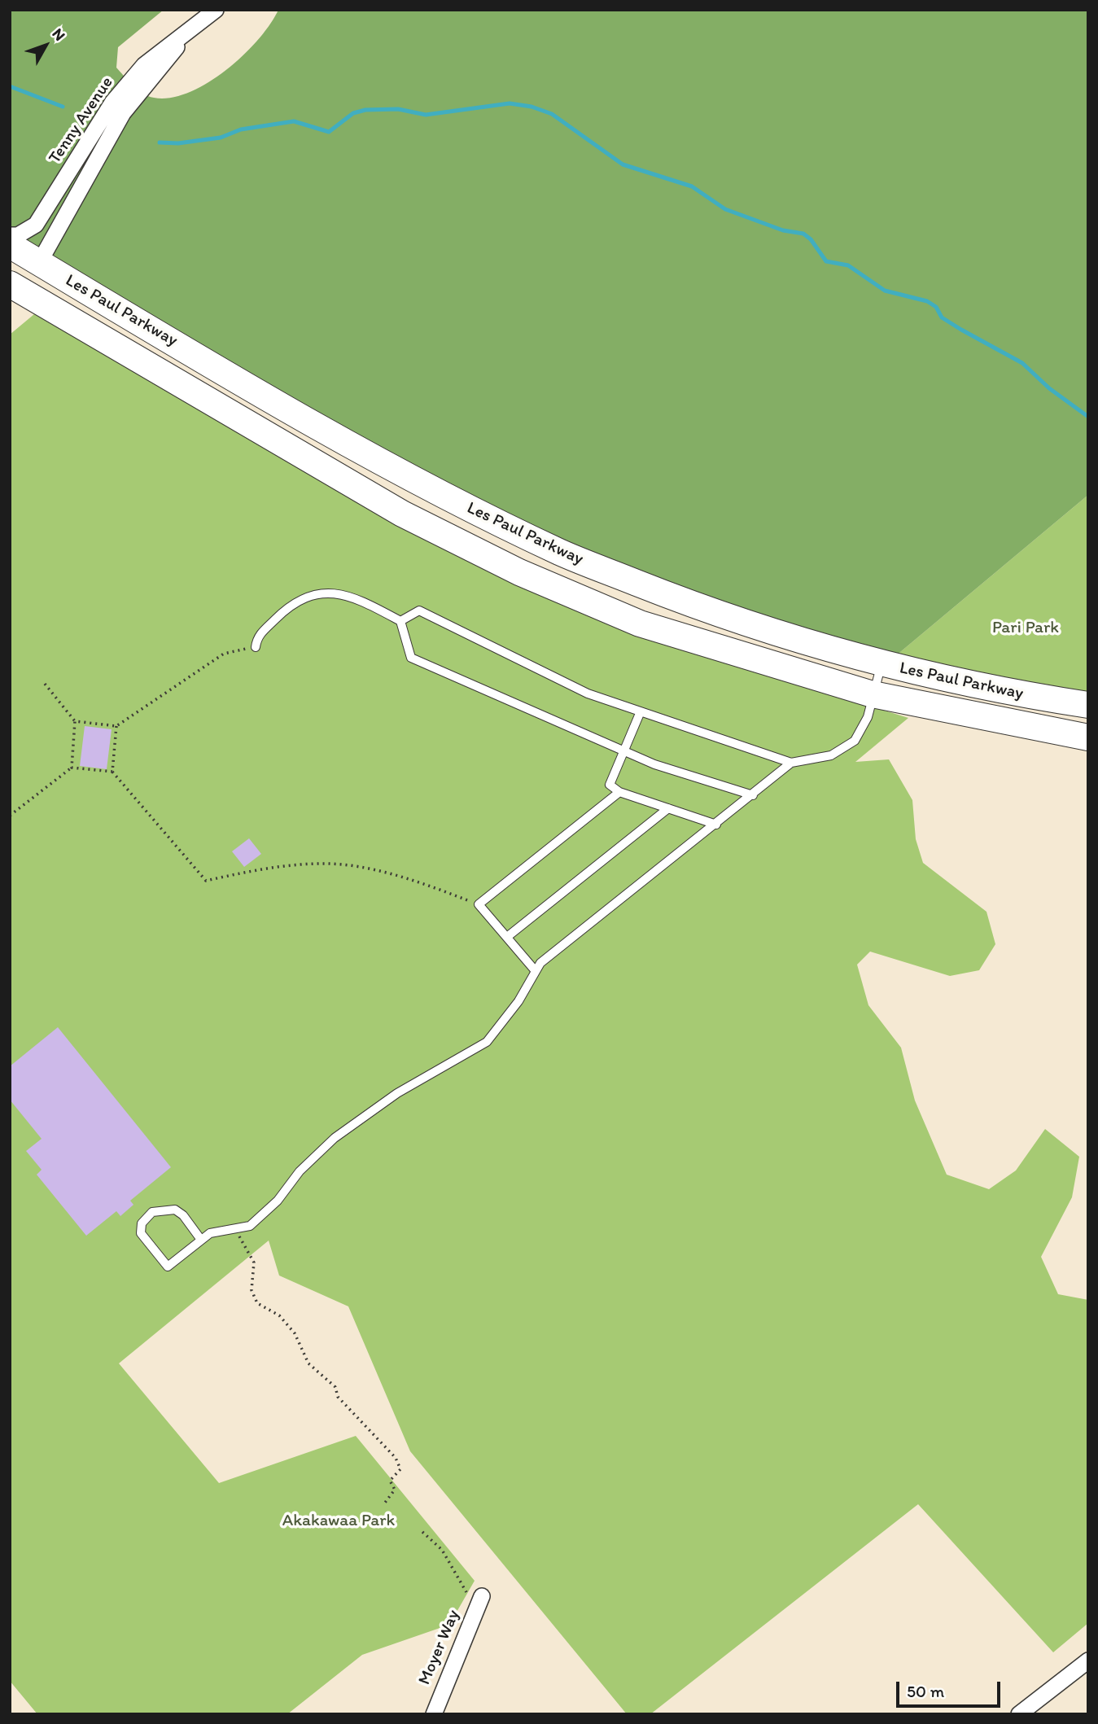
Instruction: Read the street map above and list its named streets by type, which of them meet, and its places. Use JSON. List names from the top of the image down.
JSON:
{
  "streets": {
    "main road": ["Les Paul Parkway"],
    "street": ["Tenny Avenue", "Moyer Way"]
  },
  "crossings": [
    ["Tenny Avenue", "Les Paul Parkway"]
  ],
  "parks": ["Pari Park", "Akakawaa Park"],
  "scale_bar": "50 m",
  "north": "top right"
}
